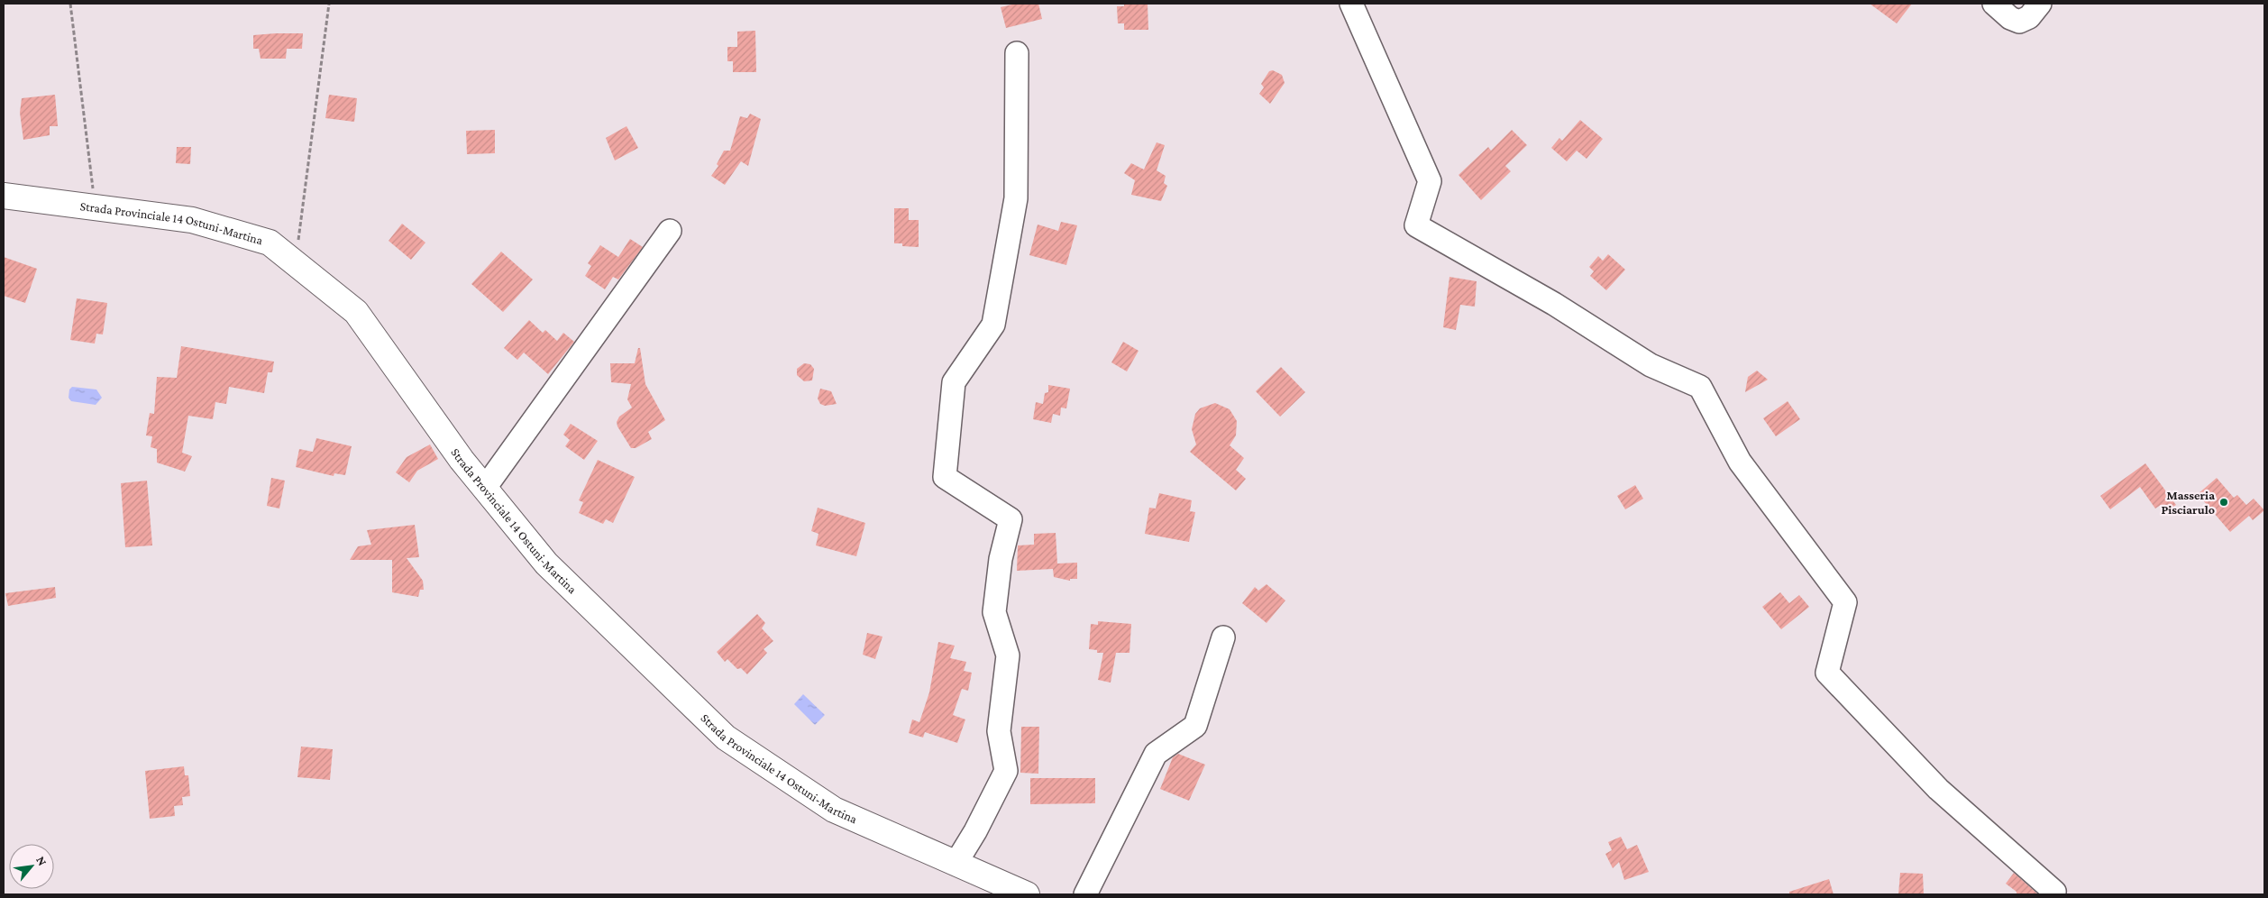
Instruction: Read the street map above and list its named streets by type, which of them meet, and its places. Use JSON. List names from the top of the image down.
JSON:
{
  "streets": {
    "main road": ["Strada Provinciale 14 Ostuni-Martina"]
  },
  "places": ["Masseria Pisciarulo"],
  "north": "top right"
}
